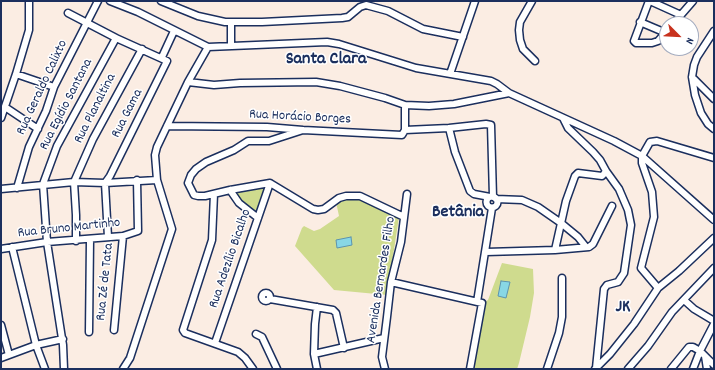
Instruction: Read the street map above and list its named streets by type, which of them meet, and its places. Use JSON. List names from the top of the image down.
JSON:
{
  "streets": {
    "street": [
      "Rua Geraldo Calixto",
      "Rua Egídio Santana",
      "Rua Planaltina",
      "Rua Gama",
      "Rua Horácio Borges",
      "Rua Bruno Martinho",
      "Rua Adezílio Bicalho",
      "Avenida Bernardes Filho",
      "Rua Zé de Tata"
    ]
  },
  "crossings": [
    ["Rua Bruno Martinho", "Rua Zé de Tata"]
  ],
  "districts": ["Santa Clara", "Betânia", "JK"],
  "north": "bottom right"
}
